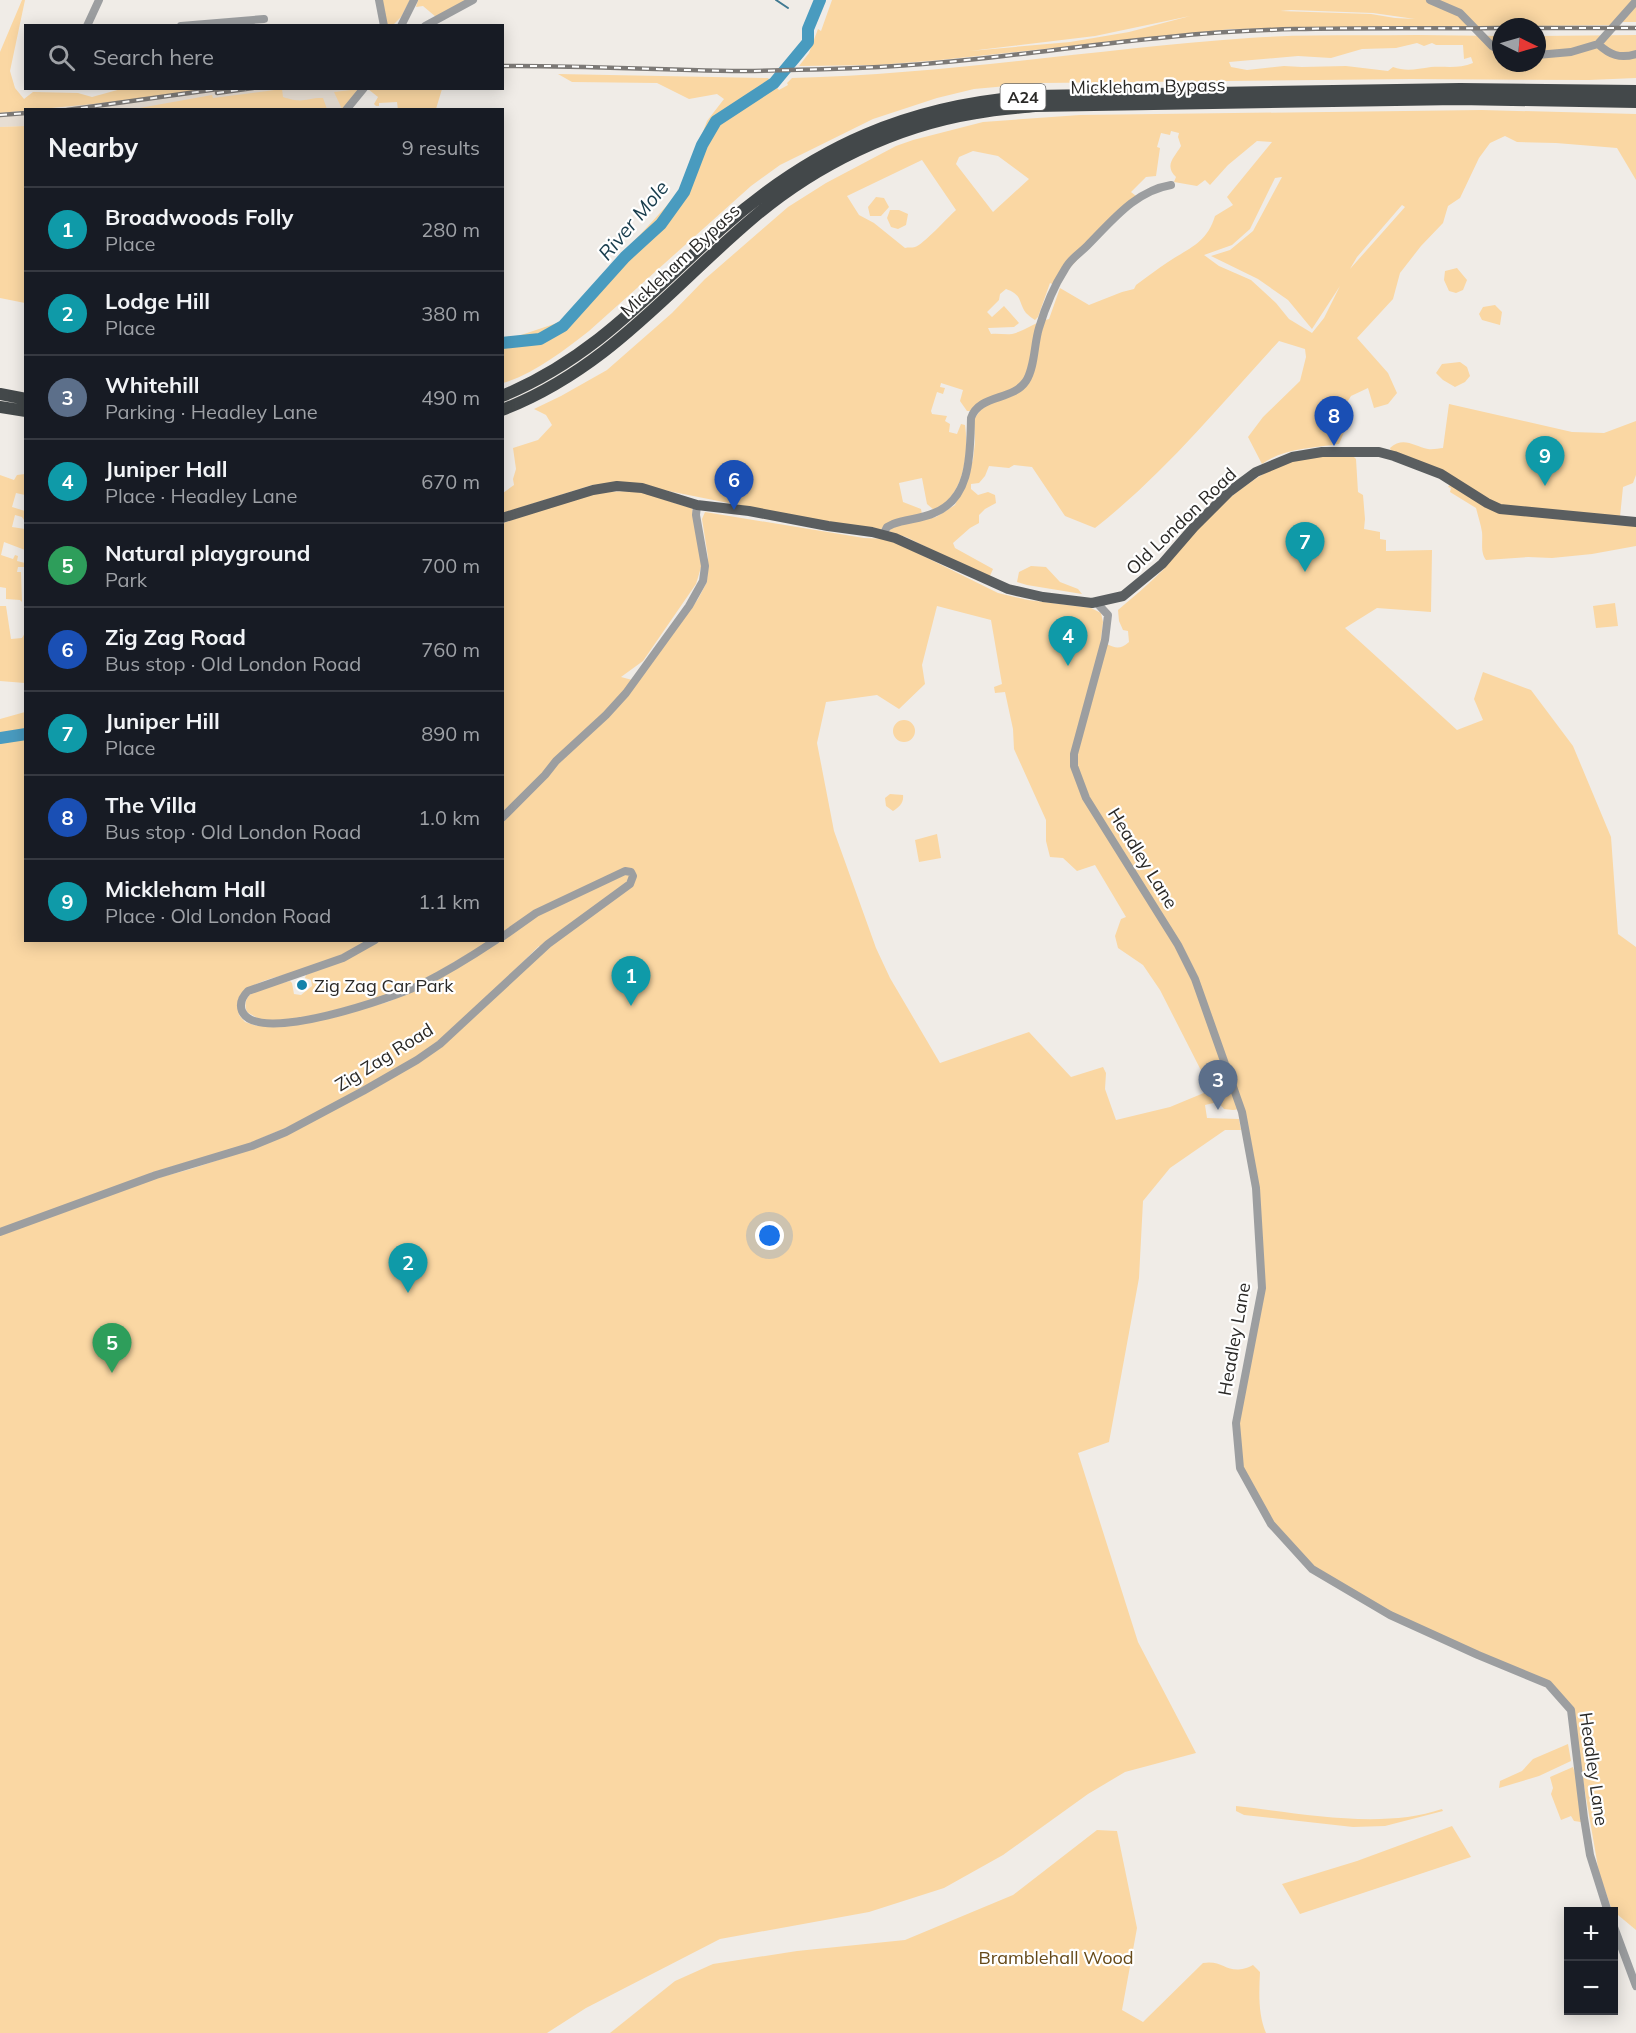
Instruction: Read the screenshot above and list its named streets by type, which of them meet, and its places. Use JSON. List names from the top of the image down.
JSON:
{
  "streets": {
    "highway": ["Mickleham Bypass", "A24"],
    "main road": ["Old London Road"],
    "street": ["Headley Lane", "Zig Zag Road"]
  },
  "crossings": [
    ["Old London Road", "Headley Lane"]
  ],
  "water": ["River Mole"],
  "parks": ["Bramblehall Wood"],
  "places": ["Zig Zag Car Park"],
  "north": "right",
  "page": {
    "search": "Search here",
    "heading": ["Nearby", "9 results"],
    "list": [
      {
        "mark": "1",
        "name": "Broadwoods Folly",
        "note": "Place",
        "value": "280 m"
      },
      {
        "mark": "2",
        "name": "Lodge Hill",
        "note": "Place",
        "value": "380 m"
      },
      {
        "mark": "3",
        "name": "Whitehill",
        "note": "Parking · Headley Lane",
        "value": "490 m"
      },
      {
        "mark": "4",
        "name": "Juniper Hall",
        "note": "Place · Headley Lane",
        "value": "670 m"
      },
      {
        "mark": "5",
        "name": "Natural playground",
        "note": "Park",
        "value": "700 m"
      },
      {
        "mark": "6",
        "name": "Zig Zag Road",
        "note": "Bus stop · Old London Road",
        "value": "760 m"
      },
      {
        "mark": "7",
        "name": "Juniper Hill",
        "note": "Place",
        "value": "890 m"
      },
      {
        "mark": "8",
        "name": "The Villa",
        "note": "Bus stop · Old London Road",
        "value": "1.0 km"
      },
      {
        "mark": "9",
        "name": "Mickleham Hall",
        "note": "Place · Old London Road",
        "value": "1.1 km"
      }
    ],
    "pins": [
      "8",
      "9",
      "6",
      "7",
      "4",
      "1",
      "3",
      "2",
      "5"
    ],
    "map_buttons": ["+", "−"]
  }
}
